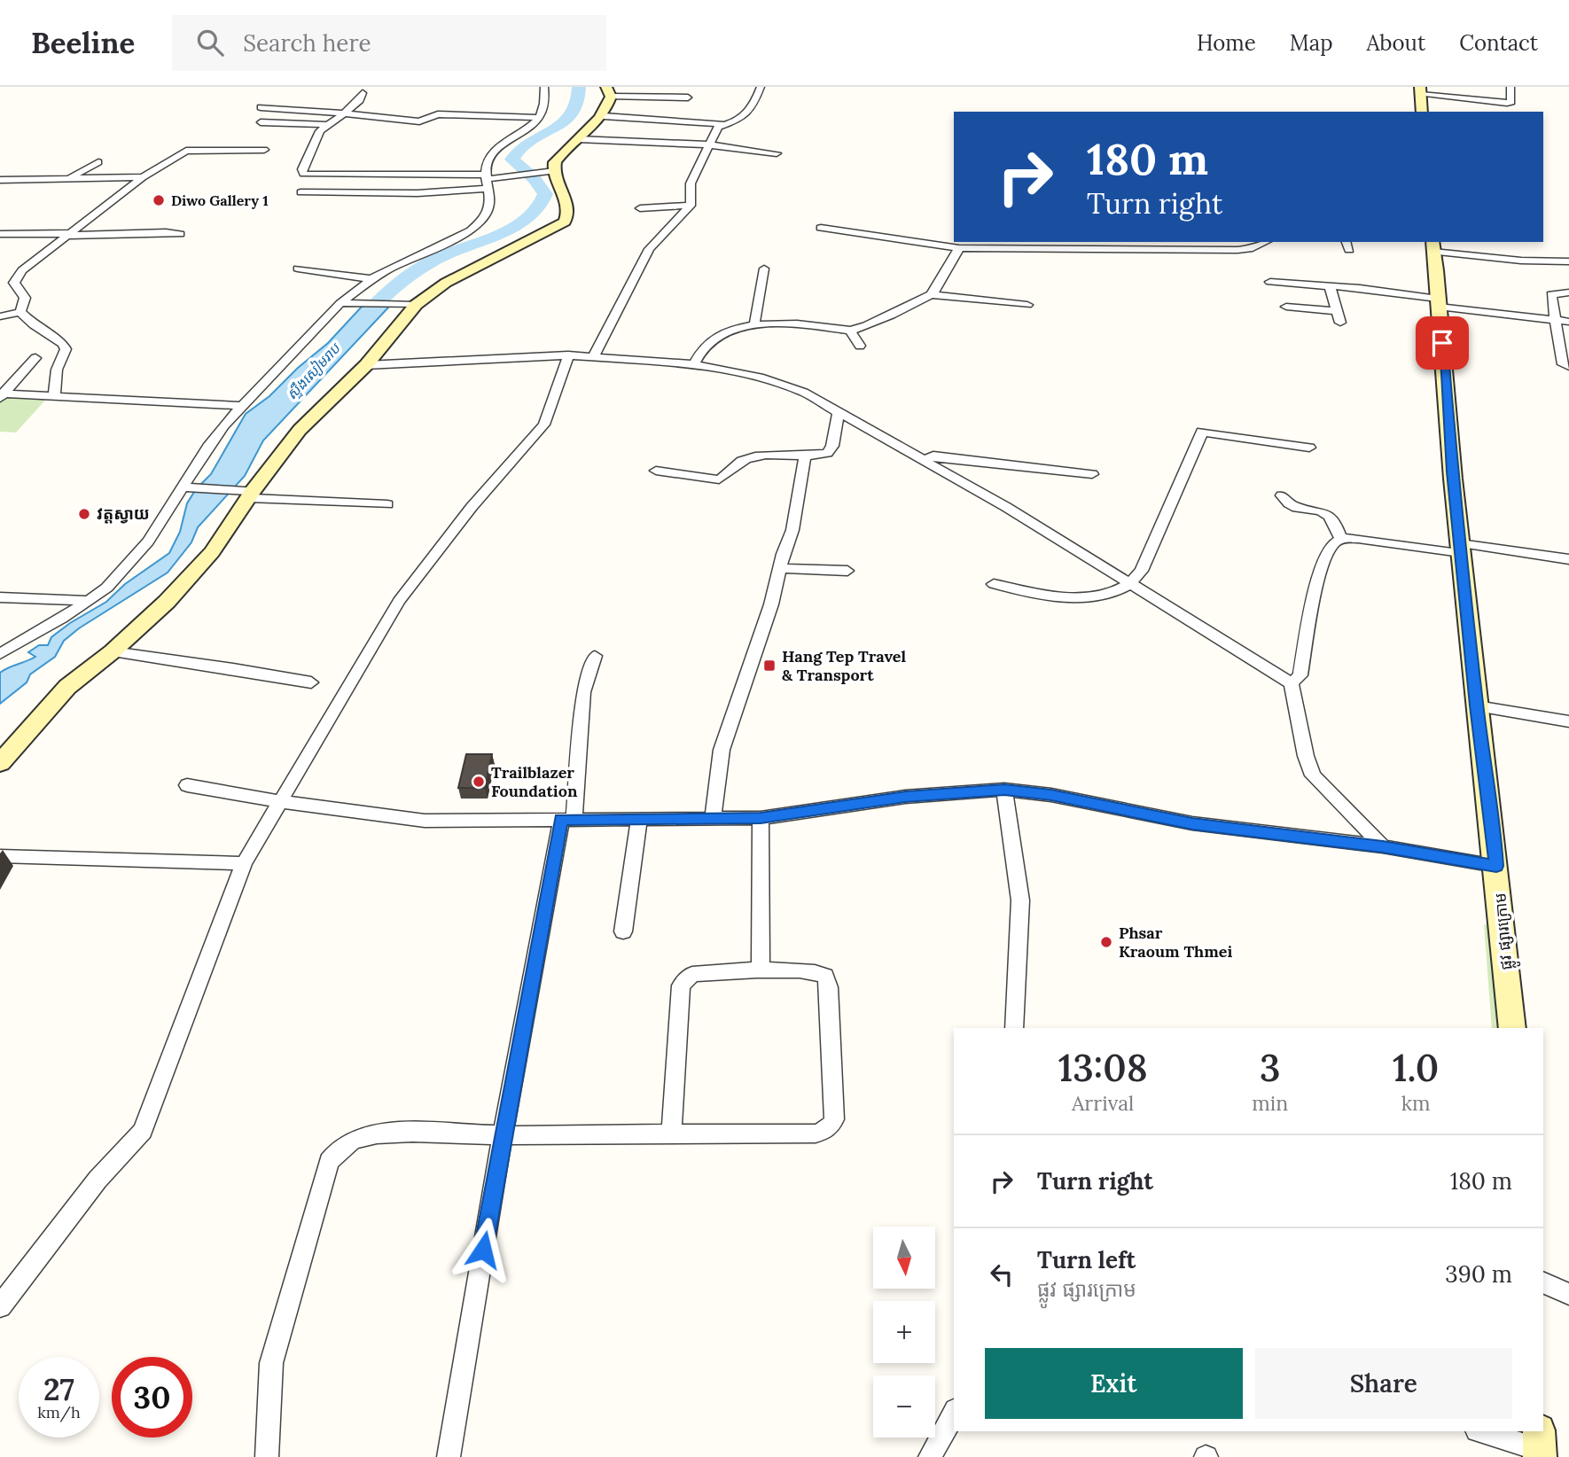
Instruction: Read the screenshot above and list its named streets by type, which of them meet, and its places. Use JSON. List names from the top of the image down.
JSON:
{
  "streets": {
    "street": ["ផ្លូវ ផ្សារក្រោម"]
  },
  "water": ["ស្ទឹងសៀមរាប"],
  "places": {
    "other": [
      "Diwo Gallery 1",
      "វត្តស្វាយ",
      "Trailblazer Foundation",
      "Phsar Kraoum Thmei"
    ],
    "transit": ["Hang Tep Travel & Transport"]
  },
  "north": "bottom",
  "page": {
    "header": "Beeline",
    "search": "Search here",
    "nav": [
      "Home",
      "Map",
      "About",
      "Contact"
    ],
    "turn": ["180 m", "Turn right"],
    "eta": [
      "13:08",
      "Arrival",
      "3",
      "min",
      "1.0",
      "km"
    ],
    "list": [
      {
        "name": "Turn right",
        "value": "180 m"
      },
      {
        "name": "Turn left",
        "note": "ផ្លូវ ផ្សារក្រោម",
        "value": "390 m"
      }
    ],
    "map_buttons": ["+", "−"],
    "buttons": ["Exit", "Share"],
    "speed": "27 km/h",
    "limit": "30"
  }
}
